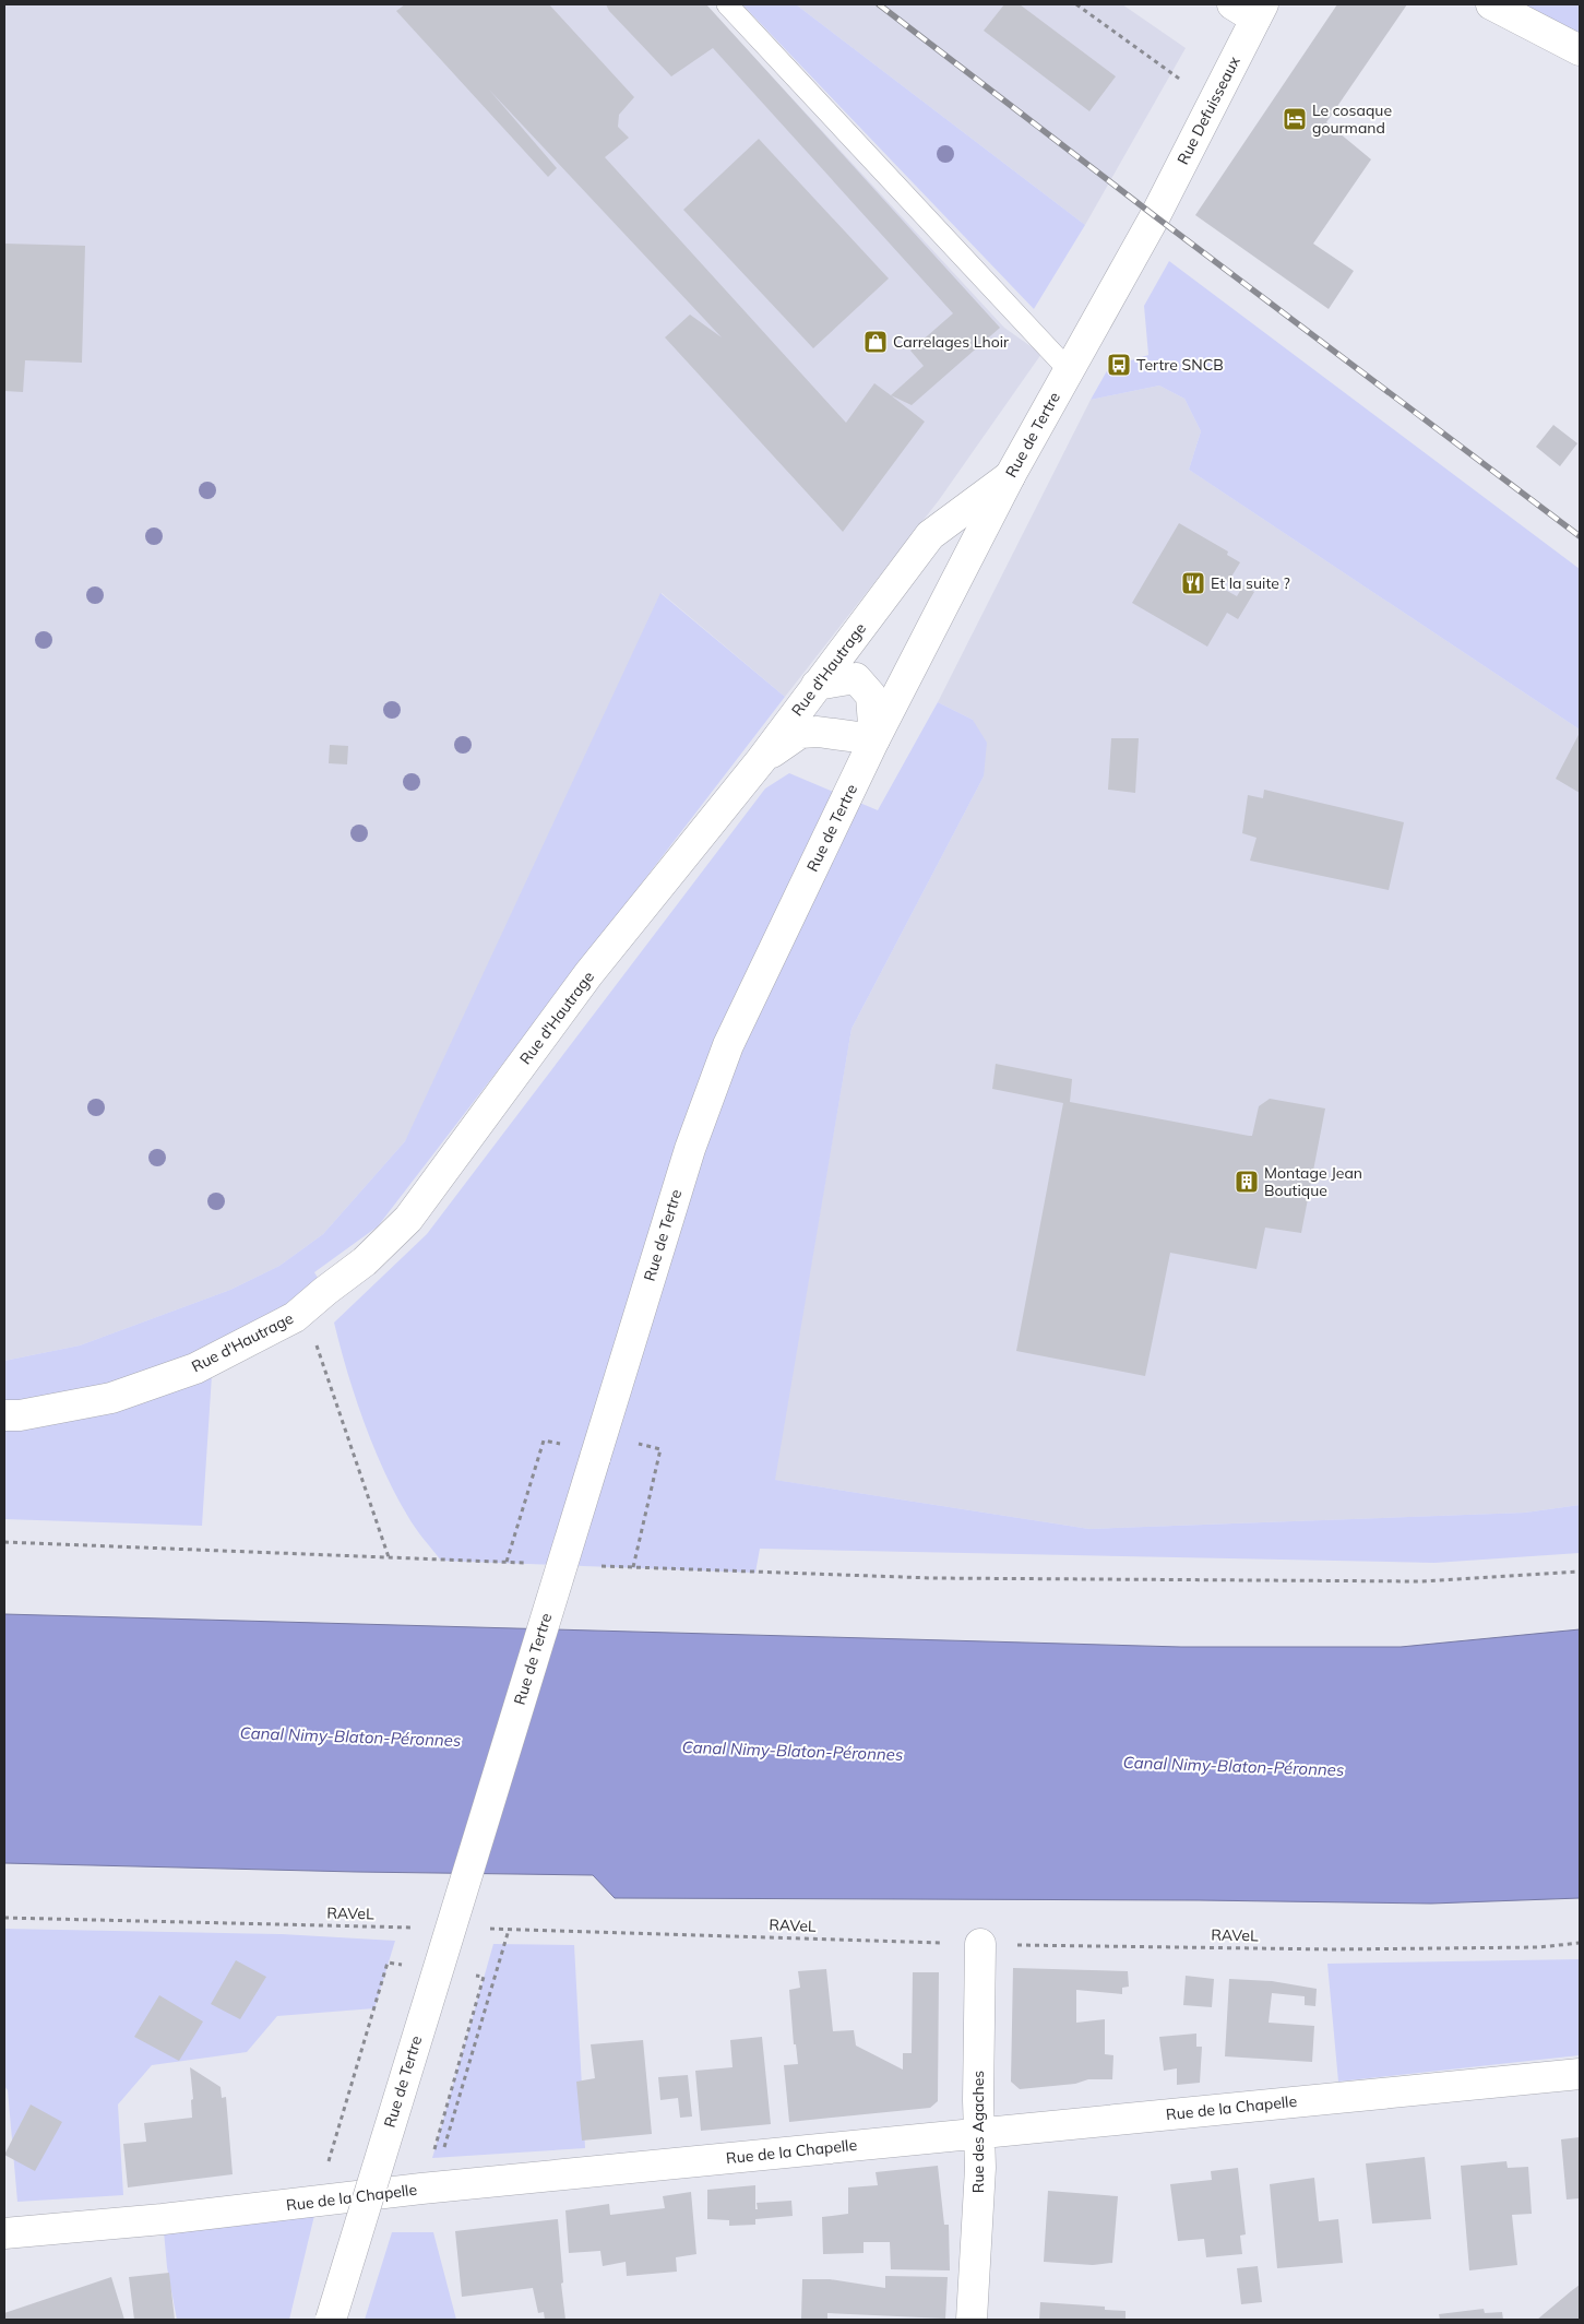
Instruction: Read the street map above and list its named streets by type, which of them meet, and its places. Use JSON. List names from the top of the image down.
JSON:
{
  "streets": {
    "street": [
      "Rue Defuisseaux",
      "Rue de Tertre",
      "Rue d'Hautrage",
      "Rue de la Chapelle",
      "Rue des Agaches"
    ],
    "path": ["RAVeL"]
  },
  "crossings": [
    ["Rue Defuisseaux", "Rue de Tertre"],
    ["Rue de Tertre", "Rue d'Hautrage"],
    ["RAVeL", "Rue des Agaches"],
    ["Rue de la Chapelle", "Rue des Agaches"]
  ],
  "water": ["Canal Nimy-Blaton-Péronnes"],
  "places": {
    "hotel": ["Le cosaque gourmand"],
    "shop": ["Carrelages Lhoir"],
    "bus stop": ["Tertre SNCB"],
    "restaurant": ["Et la suite ?"],
    "building": ["Montage Jean Boutique"]
  }
}
